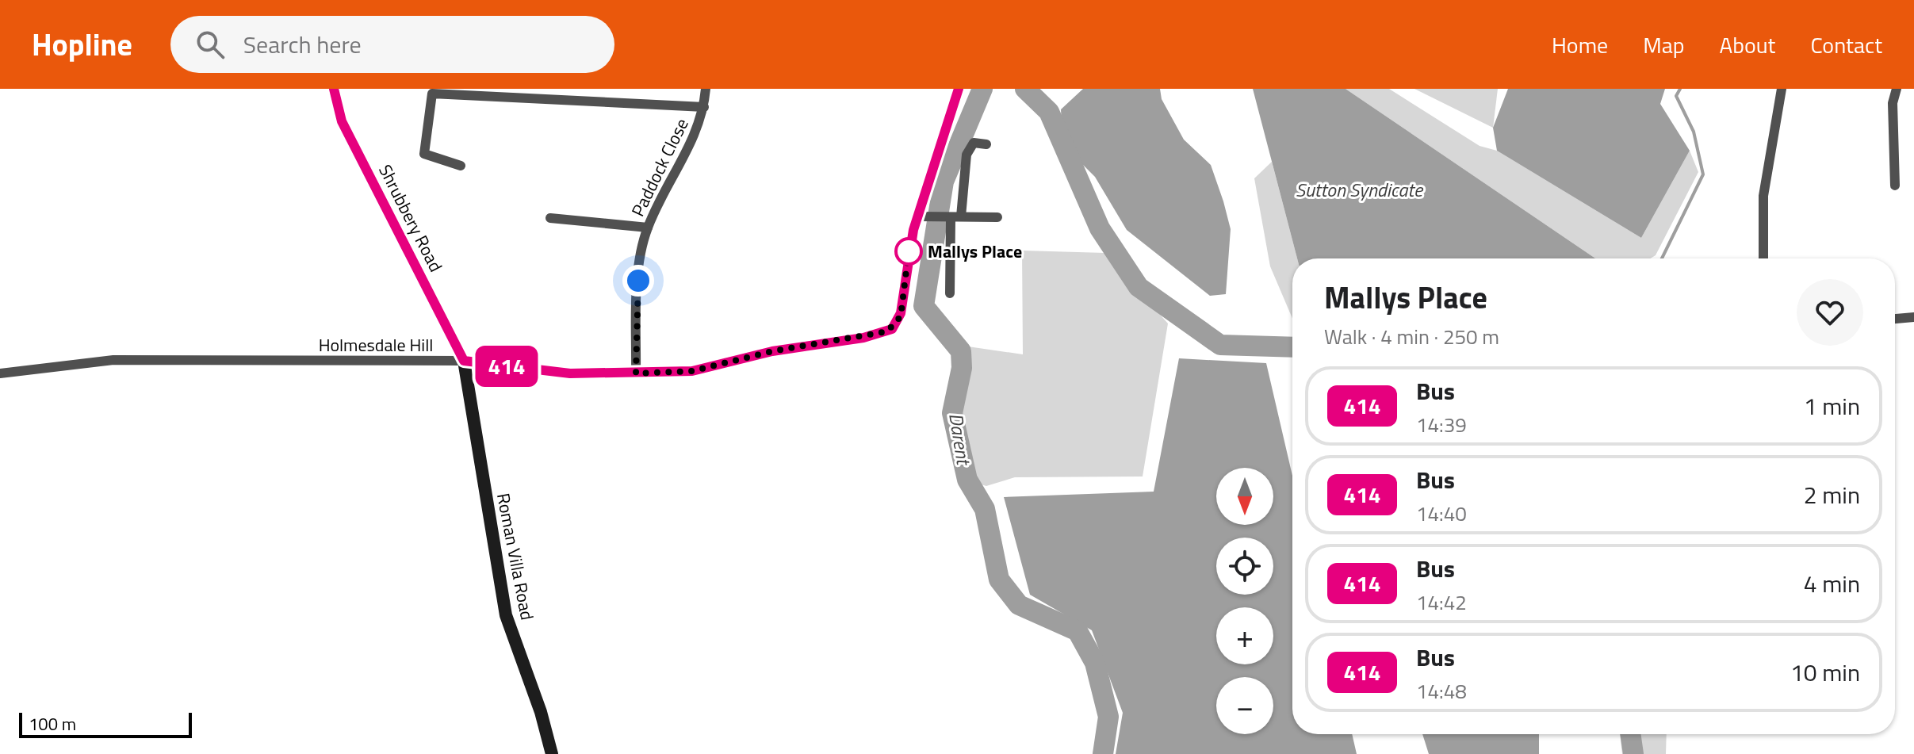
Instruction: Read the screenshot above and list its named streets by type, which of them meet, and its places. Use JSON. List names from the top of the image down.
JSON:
{
  "streets": {
    "street": [
      "Paddock Close",
      "Shrubbery Road",
      "Holmesdale Hill",
      "Roman Villa Road"
    ]
  },
  "crossings": [
    ["Paddock Close", "Holmesdale Hill"],
    ["Shrubbery Road", "Holmesdale Hill"],
    ["Shrubbery Road", "Roman Villa Road"],
    ["Holmesdale Hill", "Roman Villa Road"]
  ],
  "water": ["Sutton Syndicate", "Darent"],
  "places": ["Mallys Place"],
  "lines": ["bus line 414"],
  "scale_bar": "100 m",
  "north": "bottom",
  "page": {
    "header": "Hopline",
    "search": "Search here",
    "nav": [
      "Home",
      "Map",
      "About",
      "Contact"
    ],
    "on_map": "414",
    "heading": ["Mallys Place", "Walk · 4 min · 250 m"],
    "list": [
      {
        "mark": "414",
        "name": "Bus",
        "note": "14:39",
        "value": "1 min"
      },
      {
        "mark": "414",
        "name": "Bus",
        "note": "14:40",
        "value": "2 min"
      },
      {
        "mark": "414",
        "name": "Bus",
        "note": "14:42",
        "value": "4 min"
      },
      {
        "mark": "414",
        "name": "Bus",
        "note": "14:48",
        "value": "10 min"
      }
    ],
    "map_buttons": ["+", "−"],
    "scale": "100 m"
  }
}
